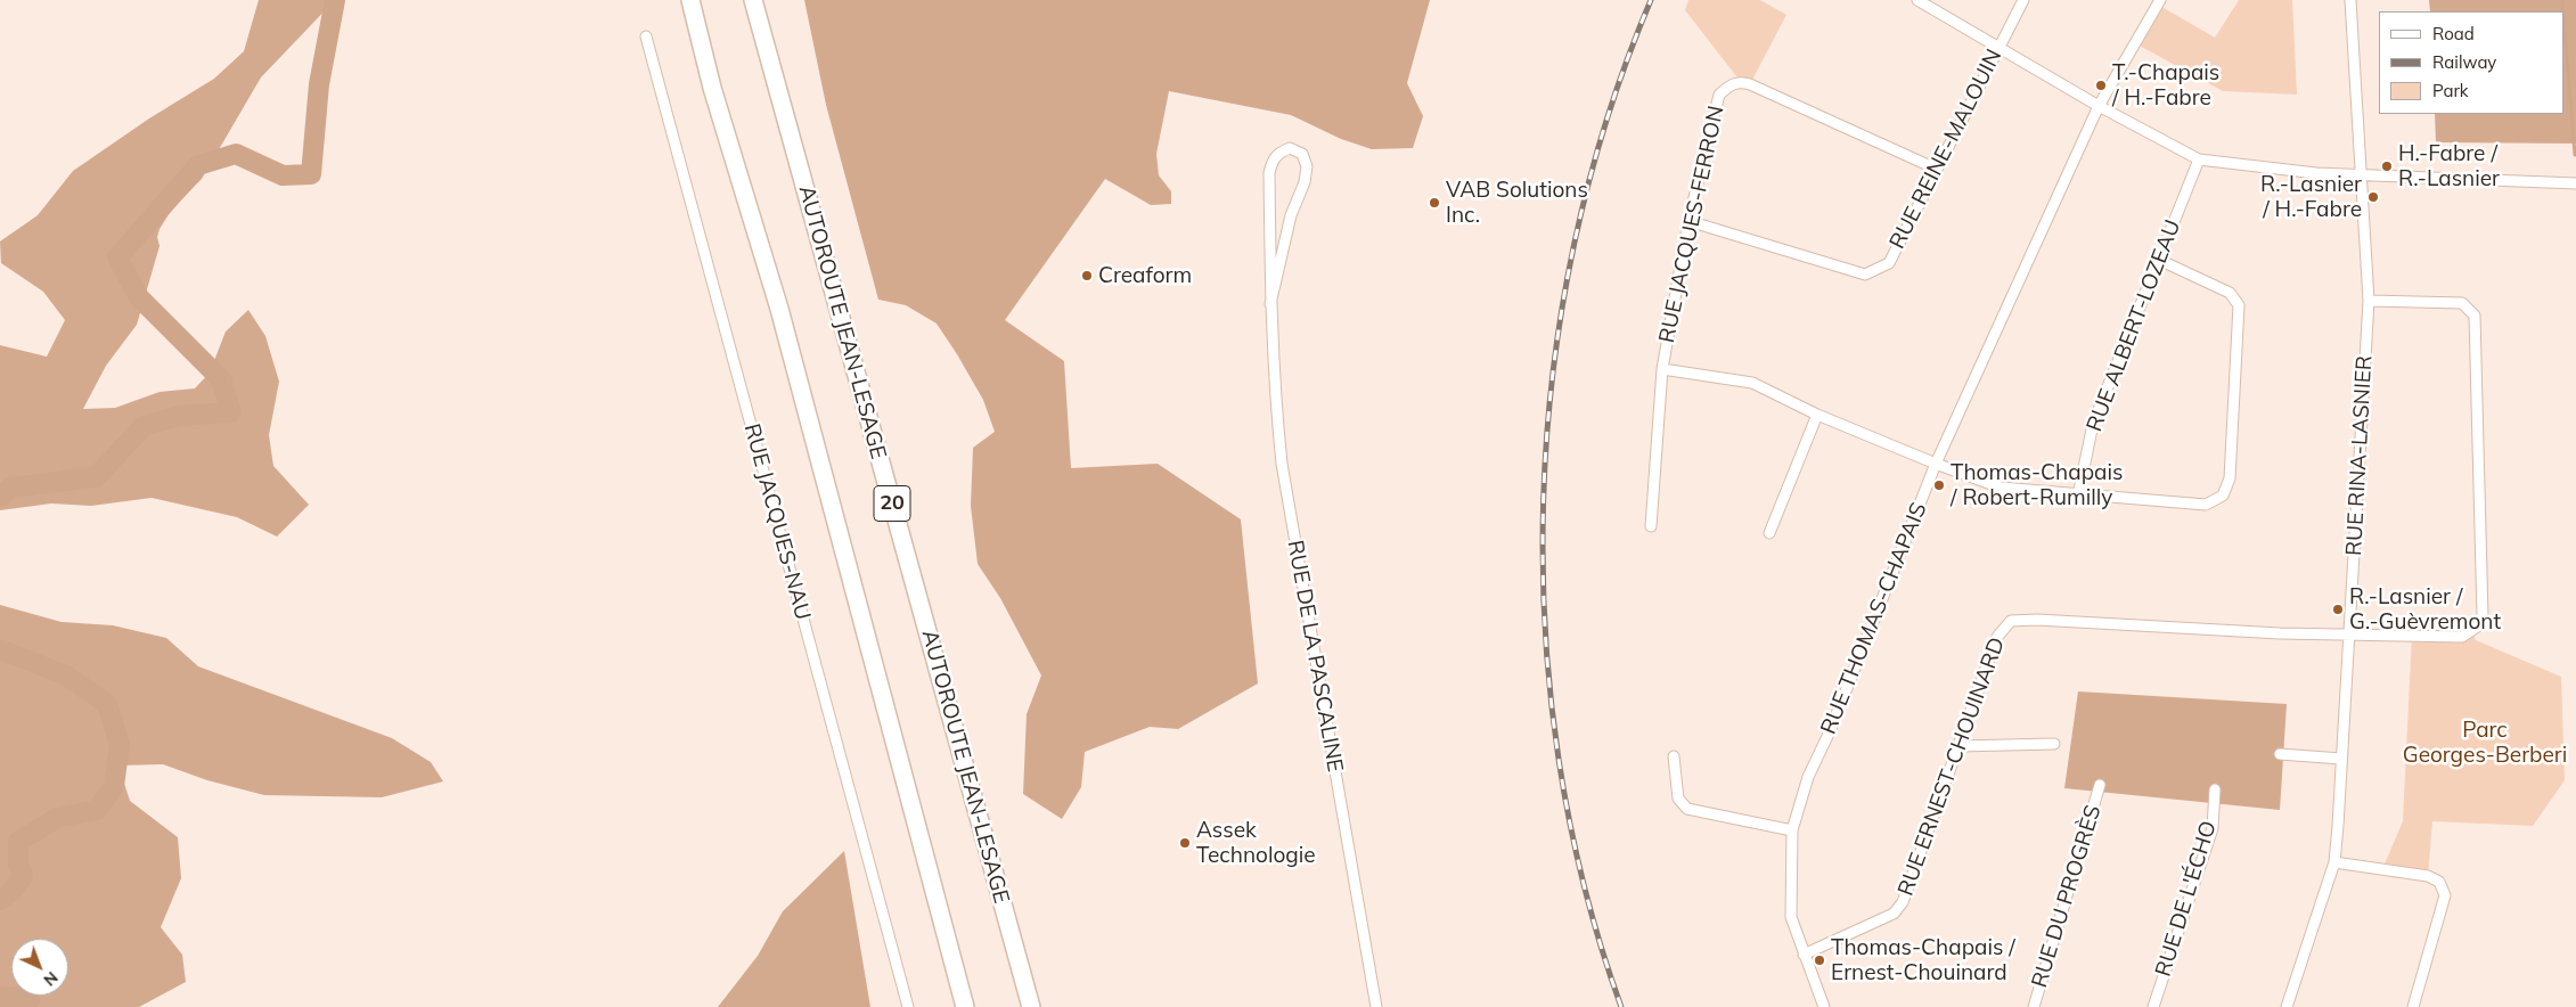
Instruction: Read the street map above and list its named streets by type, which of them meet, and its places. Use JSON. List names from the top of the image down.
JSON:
{
  "streets": {
    "highway": ["AUTOROUTE JEAN-LESAGE", "20"],
    "street": [
      "RUE REINE-MALOUIN",
      "RUE JACQUES-FERRON",
      "RUE ALBERT-LOZEAU",
      "RUE RINA-LASNIER",
      "RUE JACQUES-NAU",
      "RUE THOMAS-CHAPAIS",
      "RUE DE LA PASCALINE",
      "RUE ERNEST-CHOUINARD",
      "RUE DU PROGRÈS",
      "RUE DE L'ÉCHO"
    ]
  },
  "crossings": [
    ["RUE REINE-MALOUIN", "RUE JACQUES-FERRON"],
    ["RUE RINA-LASNIER", "RUE ERNEST-CHOUINARD"],
    ["RUE THOMAS-CHAPAIS", "RUE ERNEST-CHOUINARD"]
  ],
  "parks": ["Parc Georges-Berberi"],
  "places": [
    "T.-Chapais / H.-Fabre",
    "H.-Fabre / R.-Lasnier",
    "R.-Lasnier / H.-Fabre",
    "VAB Solutions Inc.",
    "Creaform",
    "Thomas-Chapais / Robert-Rumilly",
    "R.-Lasnier / G.-Guèvremont",
    "Assek Technologie",
    "Thomas-Chapais / Ernest-Chouinard"
  ],
  "legend": ["Road", "Railway", "Park"],
  "north": "bottom right"
}
